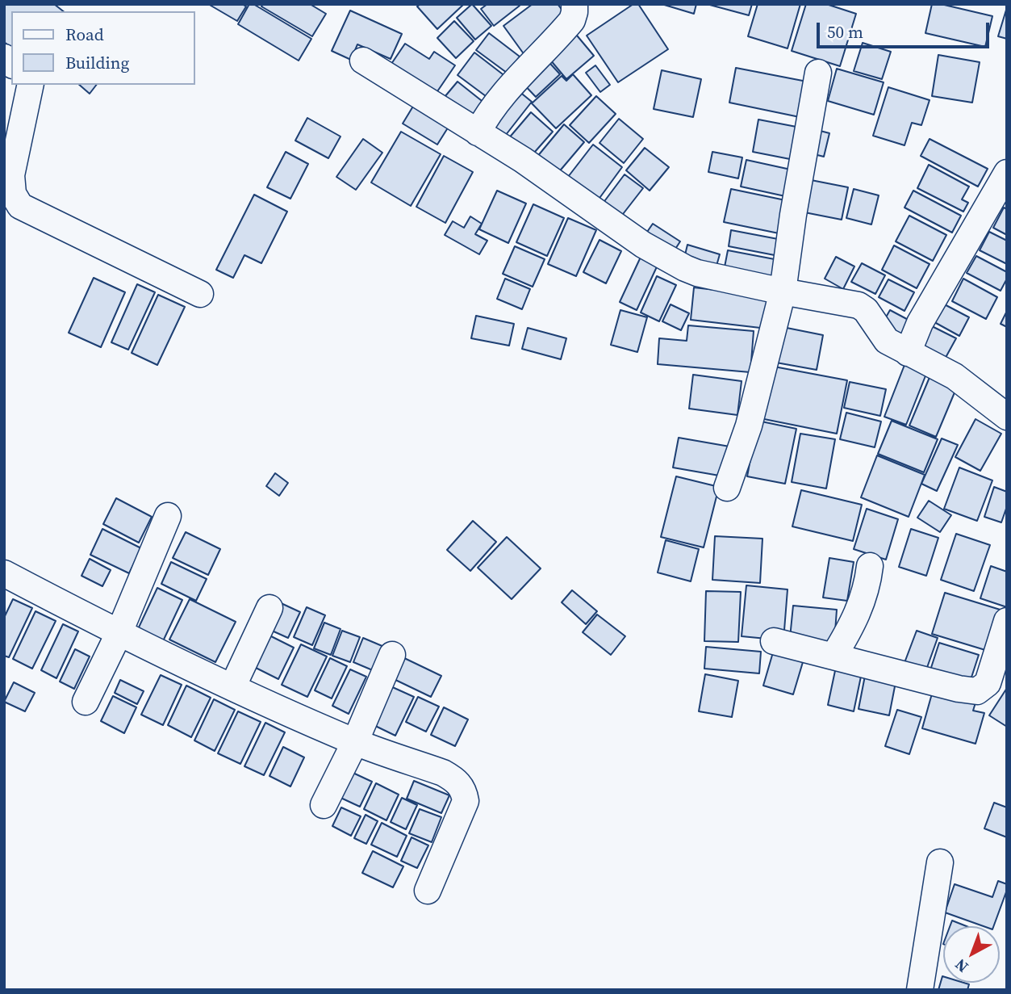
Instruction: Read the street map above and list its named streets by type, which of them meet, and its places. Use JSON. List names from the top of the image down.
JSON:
{
  "legend": ["Road", "Building"],
  "scale_bar": "50 m",
  "north": "bottom left"
}
